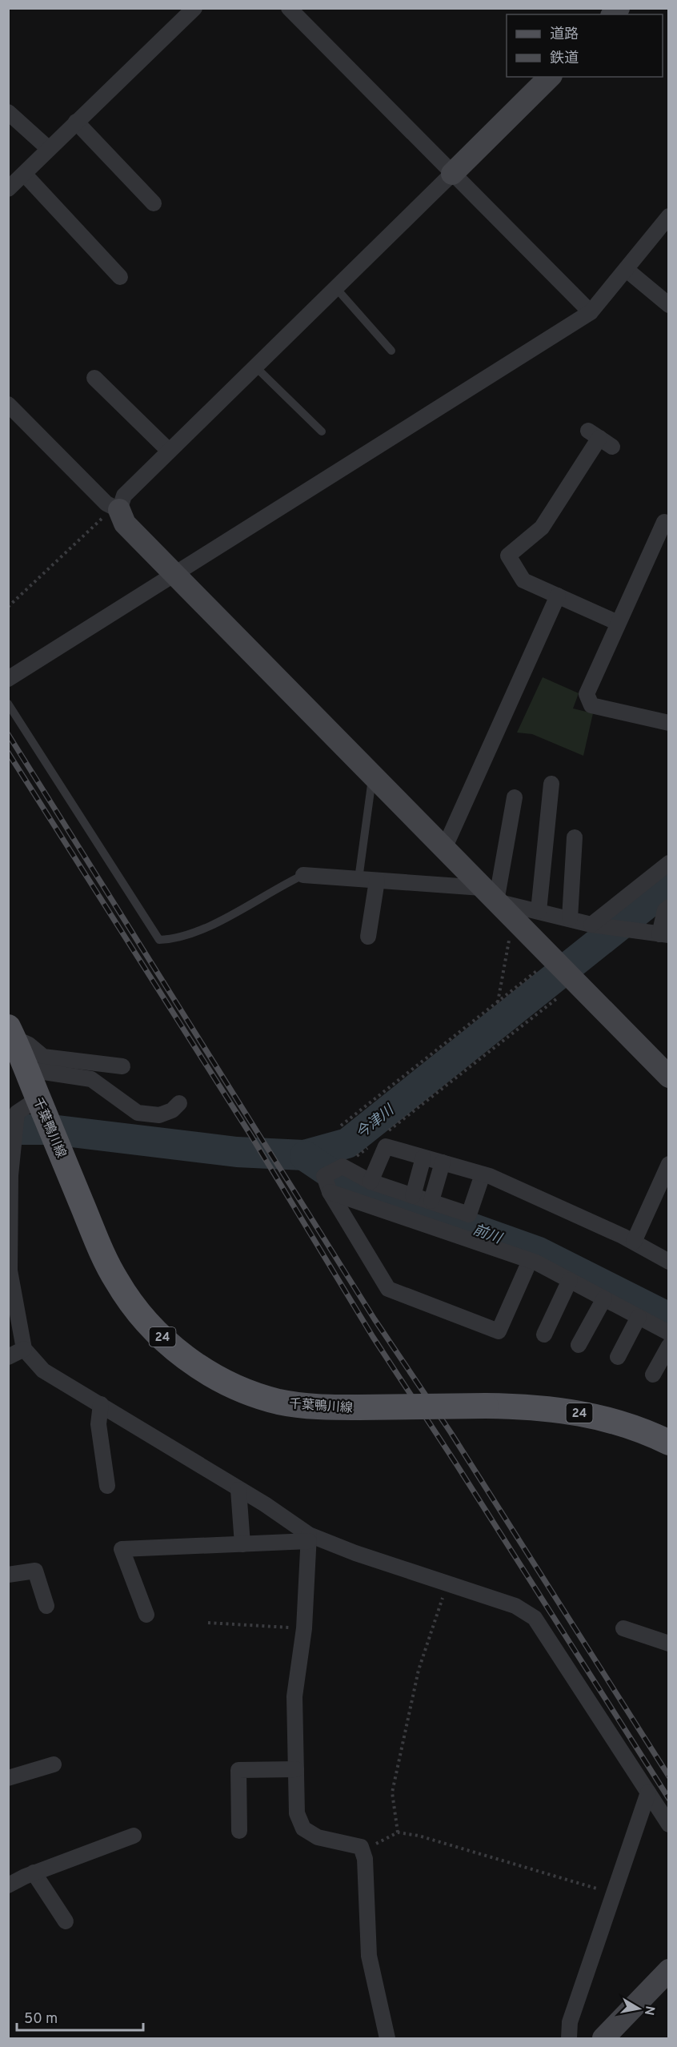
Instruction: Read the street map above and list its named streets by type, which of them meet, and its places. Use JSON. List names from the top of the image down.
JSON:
{
  "streets": {
    "main road": ["千葉鴨川線", "24"]
  },
  "water": ["今津川", "前川"],
  "legend": ["道路", "鉄道"],
  "scale_bar": "50 m",
  "north": "right"
}
